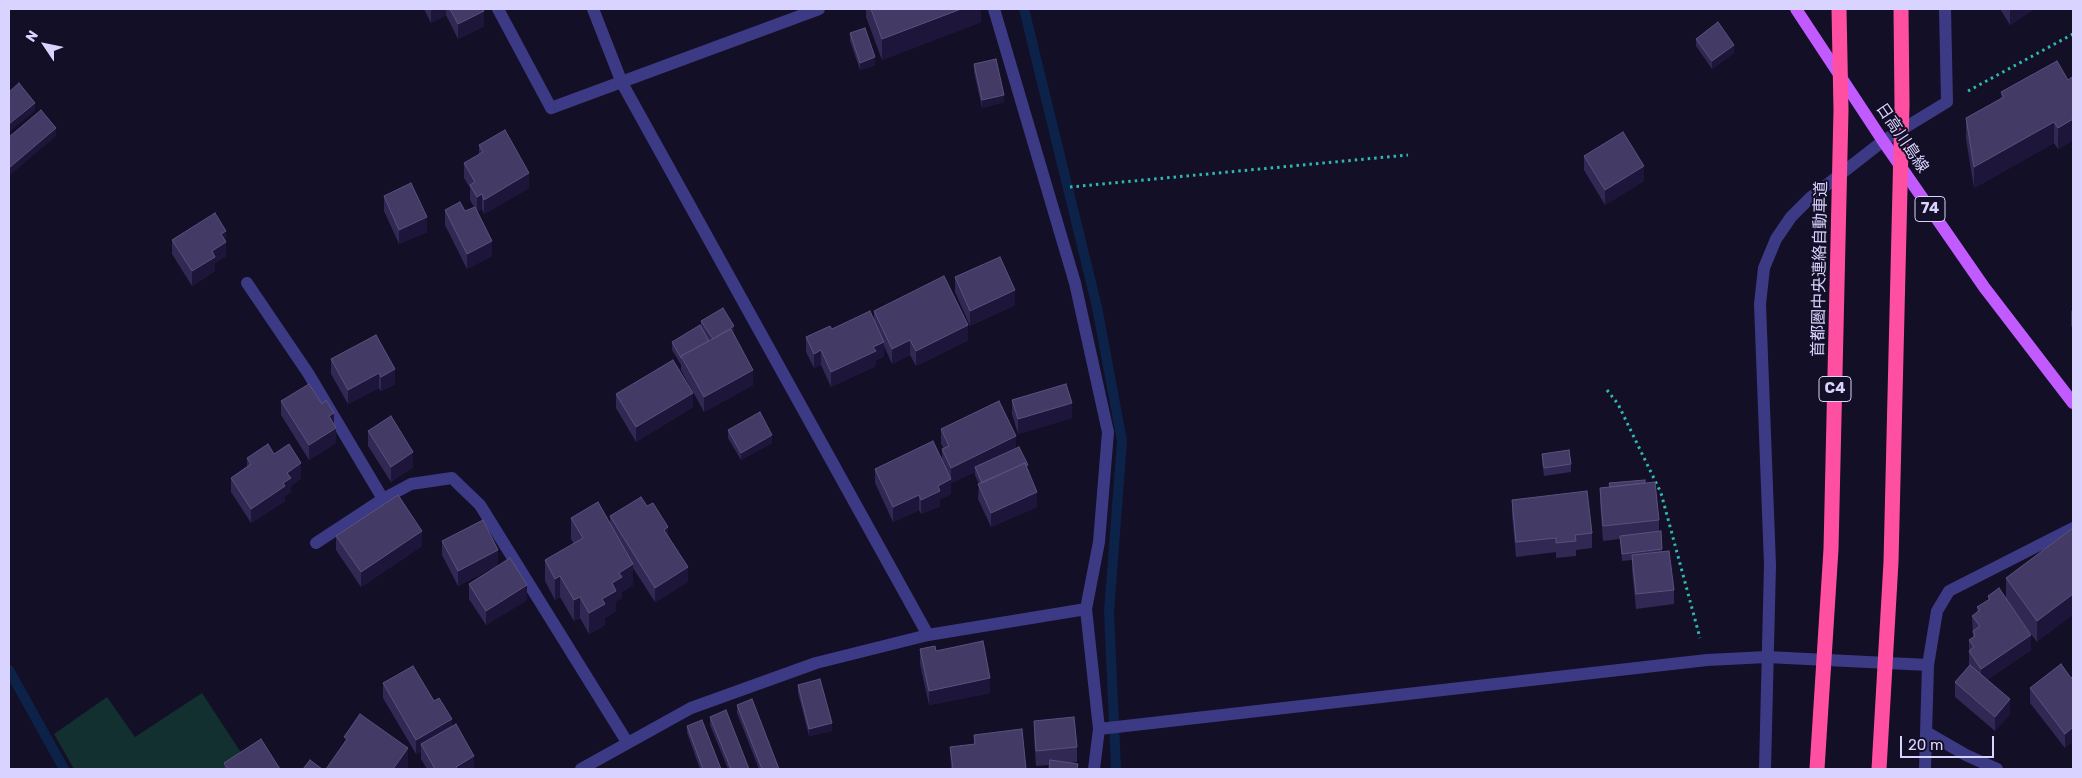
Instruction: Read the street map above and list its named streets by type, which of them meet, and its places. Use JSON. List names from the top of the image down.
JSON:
{
  "streets": {
    "highway": ["首都圏中央連絡自動車道", "C4"],
    "main road": ["日高川島線", "74"]
  },
  "scale_bar": "20 m",
  "north": "top left"
}
